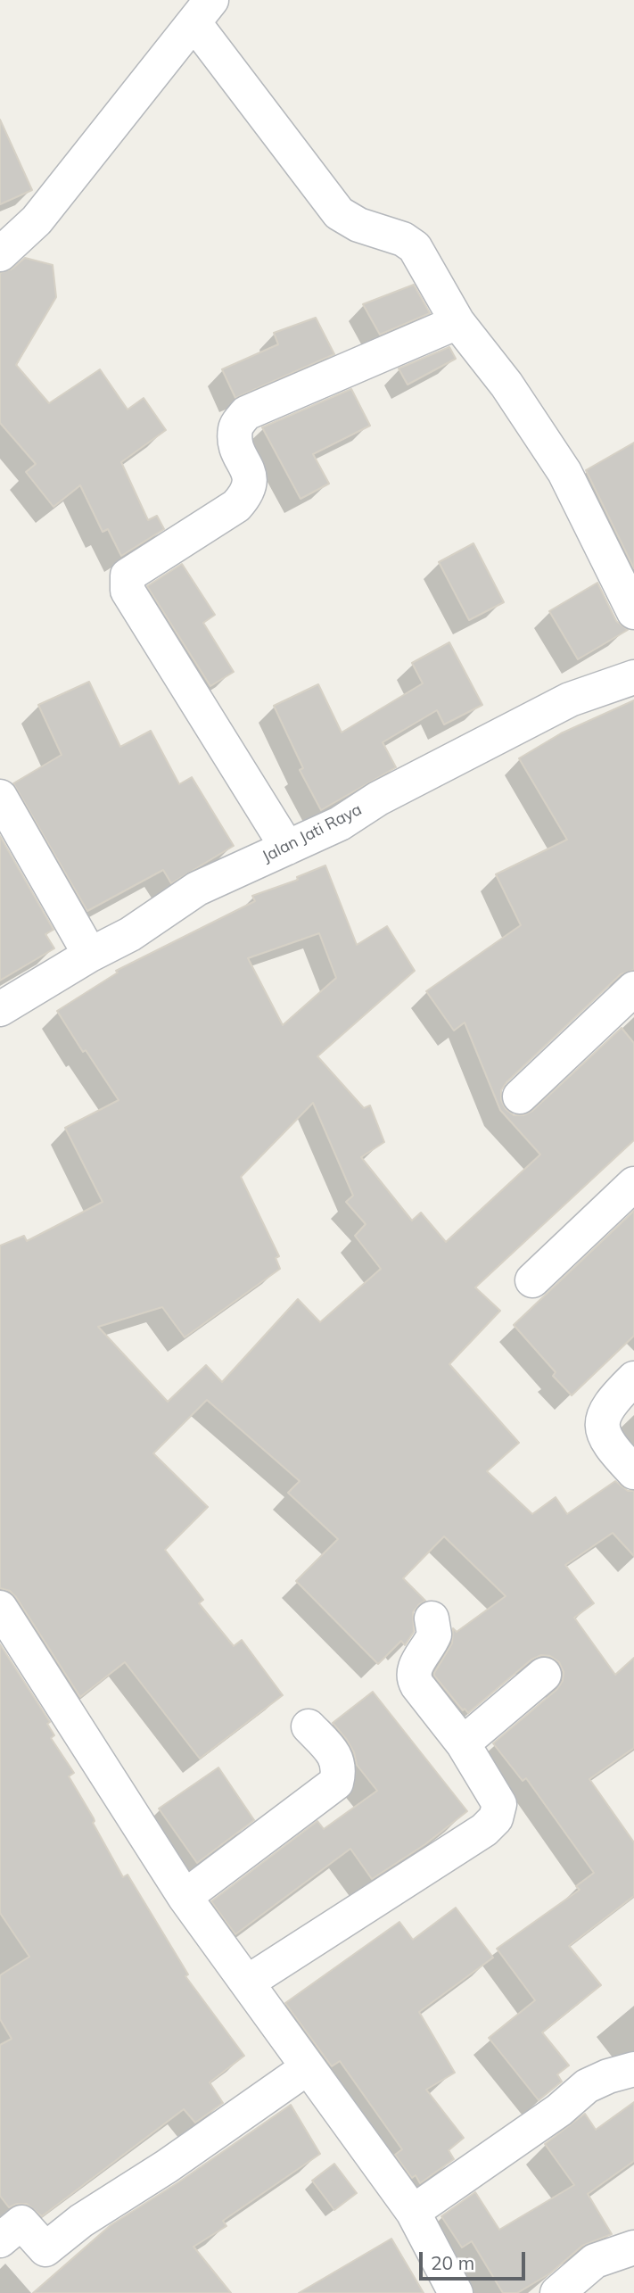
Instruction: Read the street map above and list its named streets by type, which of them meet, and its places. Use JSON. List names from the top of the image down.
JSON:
{
  "streets": {
    "street": ["Jalan Jati Raya"]
  },
  "scale_bar": "20 m"
}
